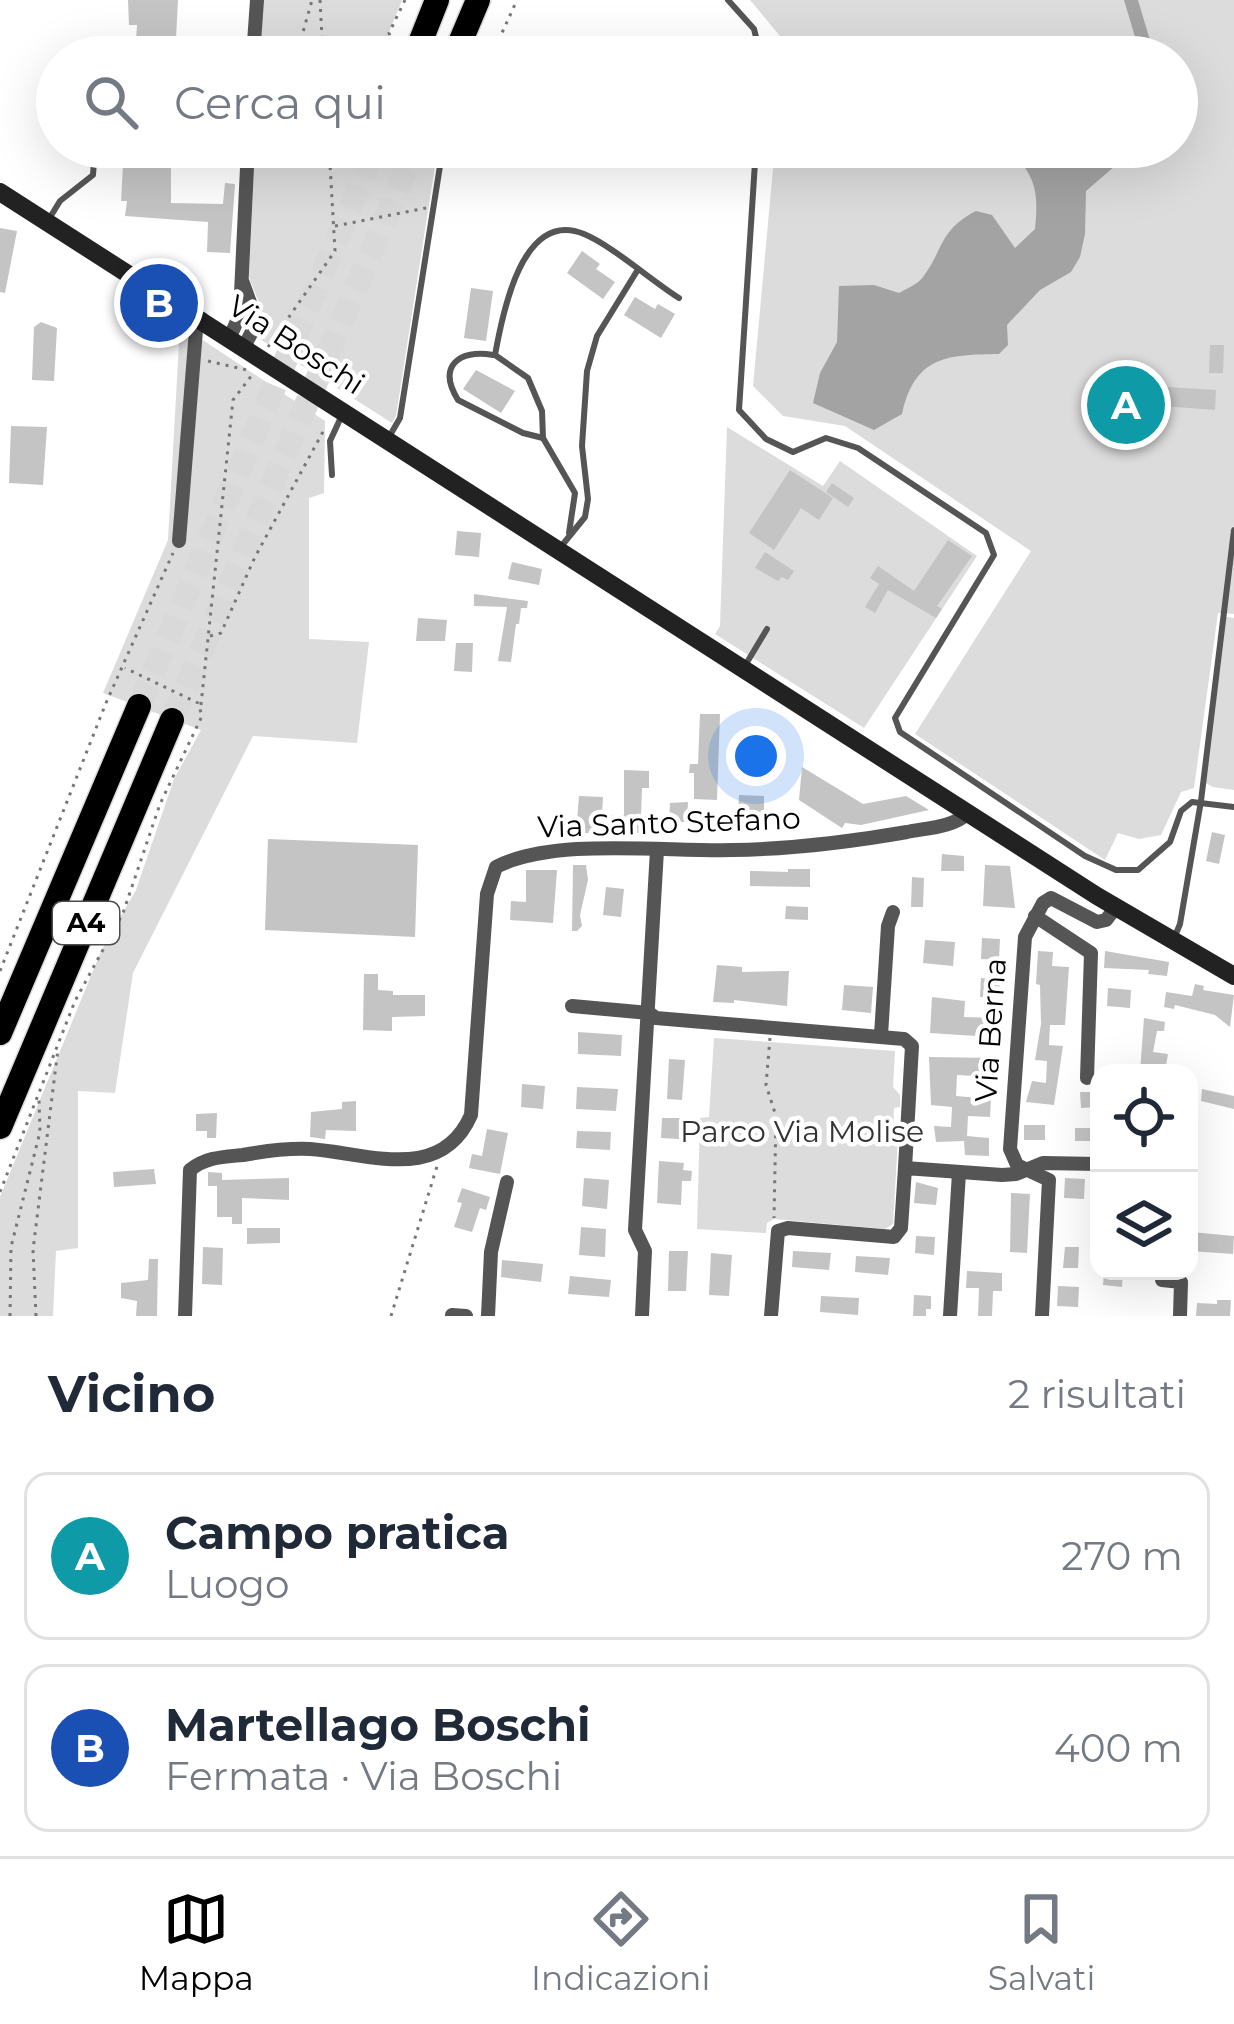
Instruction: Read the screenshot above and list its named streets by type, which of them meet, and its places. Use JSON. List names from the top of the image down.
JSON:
{
  "streets": {
    "highway": ["A4"],
    "main road": ["Via Boschi"],
    "street": ["Via Santo Stefano", "Via Berna"]
  },
  "crossings": [
    ["Via Boschi", "Via Santo Stefano"]
  ],
  "parks": ["Parco Via Molise"],
  "page": {
    "search": "Cerca qui",
    "pins": ["B", "A"],
    "heading": ["Vicino", "2 risultati"],
    "list": [
      {
        "mark": "A",
        "name": "Campo pratica",
        "note": "Luogo",
        "value": "270 m"
      },
      {
        "mark": "B",
        "name": "Martellago Boschi",
        "note": "Fermata · Via Boschi",
        "value": "400 m"
      }
    ],
    "nav": ["Mappa", "Indicazioni", "Salvati"]
  }
}
